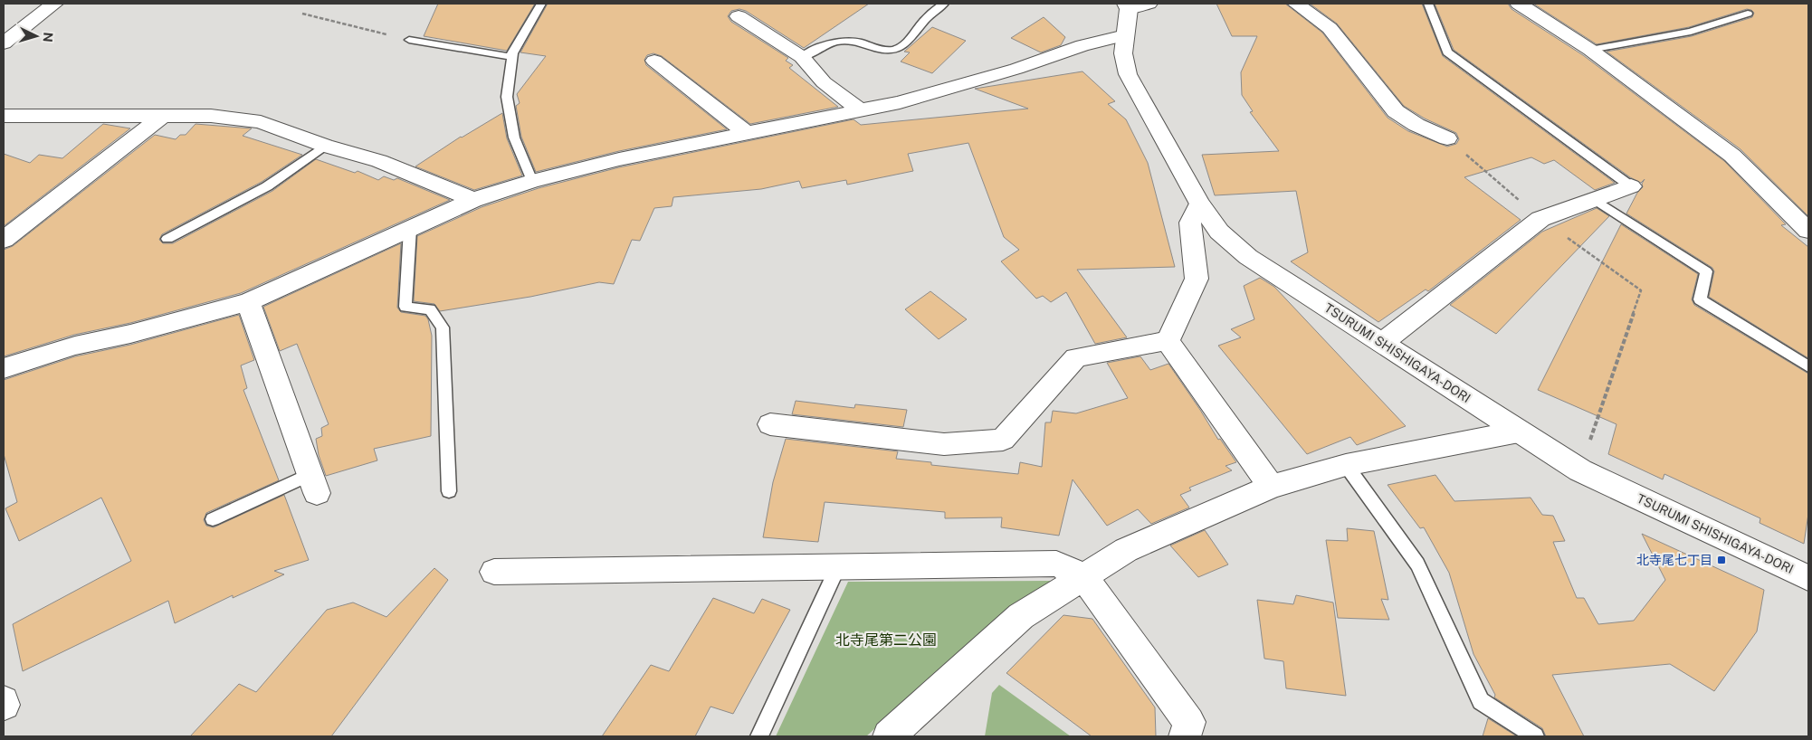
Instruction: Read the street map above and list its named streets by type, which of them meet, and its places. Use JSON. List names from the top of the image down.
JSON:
{
  "streets": {
    "street": ["TSURUMI SHISHIGAYA-DORI"]
  },
  "parks": ["北寺尾第二公園"],
  "places": {
    "transit": ["北寺尾七丁目"]
  },
  "north": "right"
}
